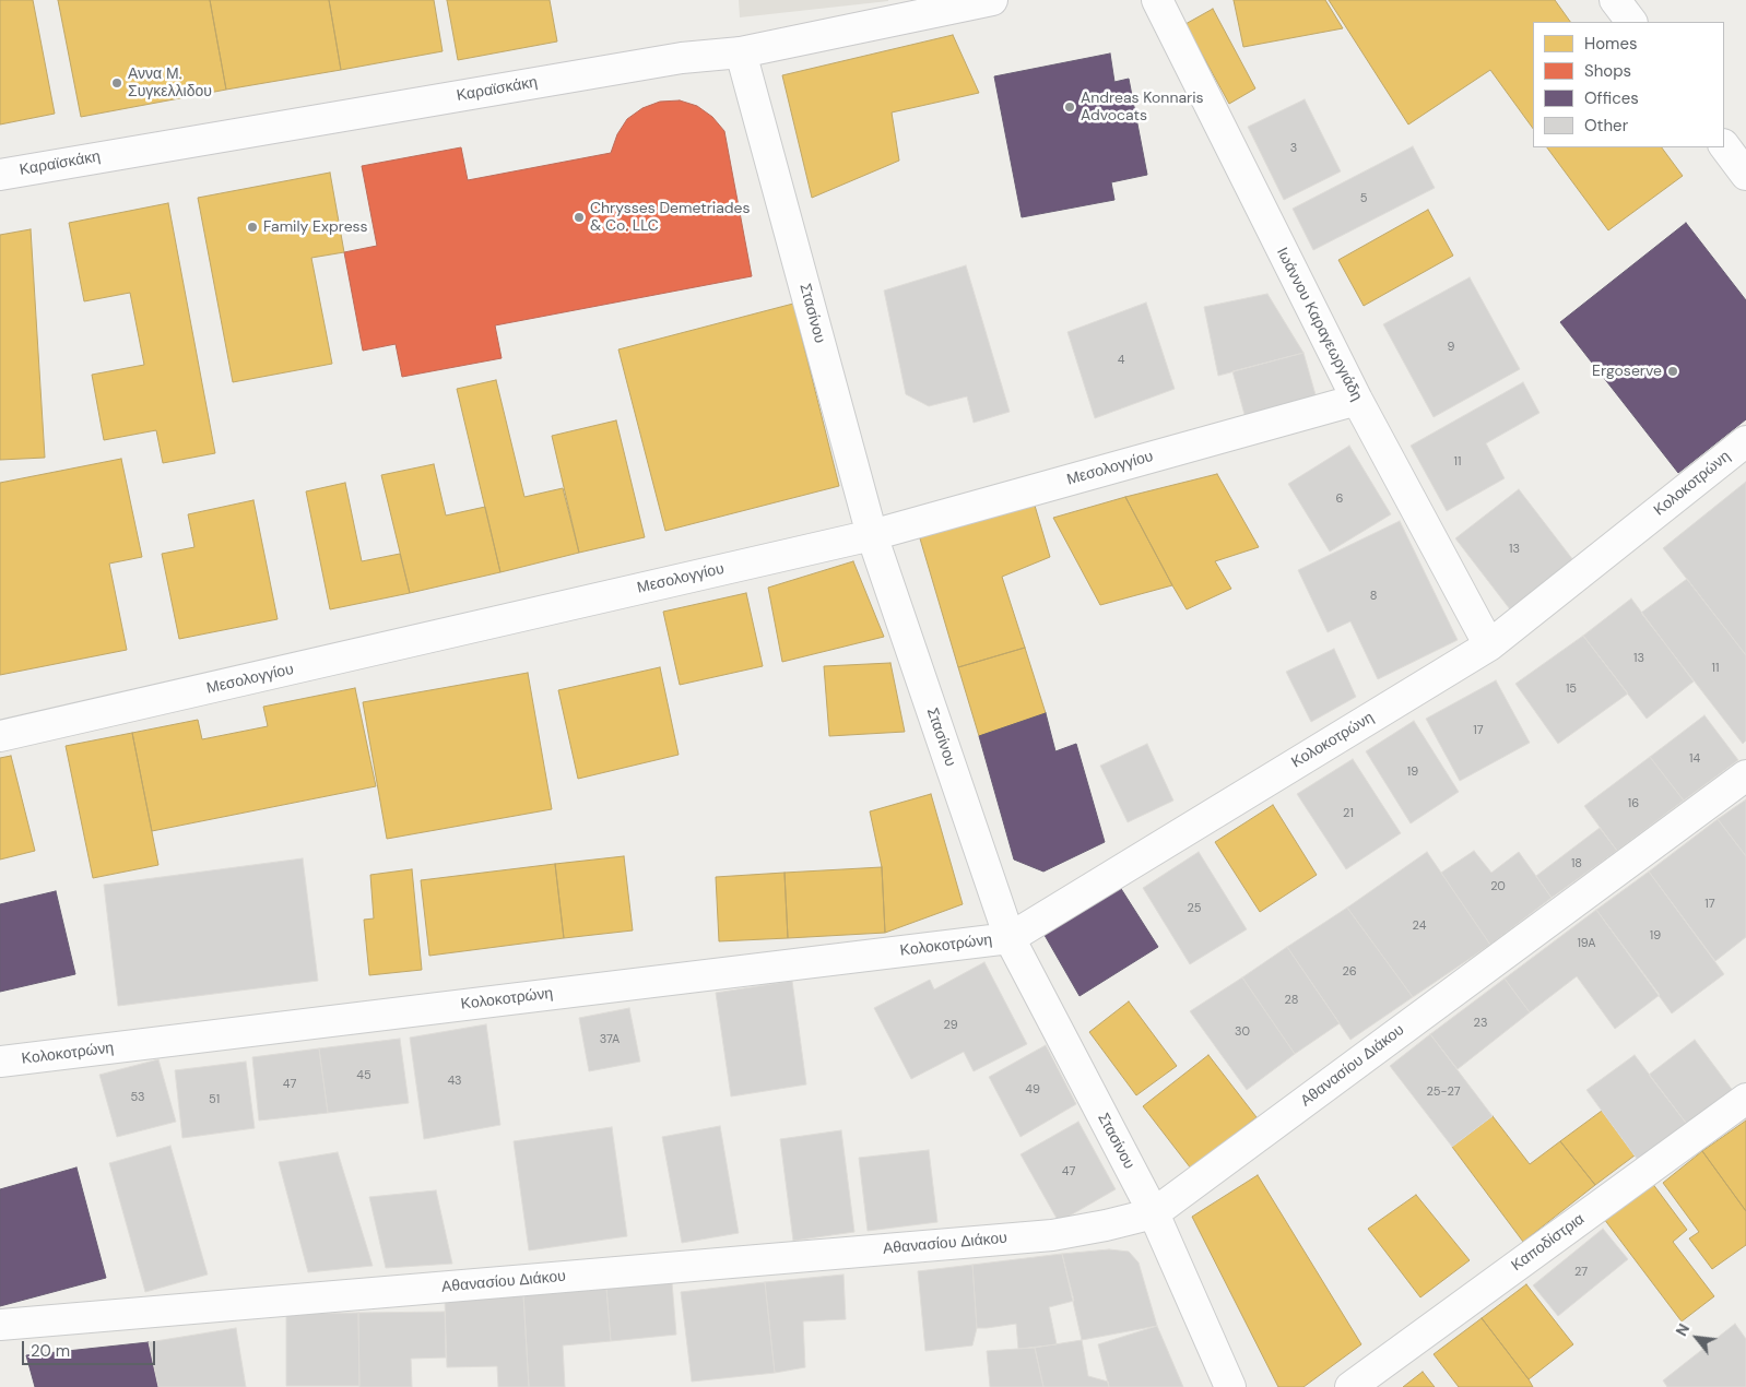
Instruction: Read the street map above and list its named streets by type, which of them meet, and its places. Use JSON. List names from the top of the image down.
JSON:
{
  "streets": {
    "street": [
      "Καραϊσκάκη",
      "Στασίνου",
      "Ιωάννου Καραγεωργιάδη",
      "Μεσολογγίου",
      "Κολοκοτρώνη",
      "Αθανασίου Διάκου",
      "Καποδίστρια"
    ]
  },
  "crossings": [
    ["Καραϊσκάκη", "Στασίνου"],
    ["Στασίνου", "Μεσολογγίου"],
    ["Στασίνου", "Κολοκοτρώνη"],
    ["Στασίνου", "Αθανασίου Διάκου"],
    ["Ιωάννου Καραγεωργιάδη", "Μεσολογγίου"],
    ["Ιωάννου Καραγεωργιάδη", "Κολοκοτρώνη"]
  ],
  "places": [
    "Αννα Μ. Συγκελλιδου",
    "Andreas Konnaris Advocats",
    "Chrysses Demetriades & Co. LLC",
    "Family Express",
    "Ergoserve"
  ],
  "house_numbers": [
    "3",
    "5",
    "9",
    "4",
    "11",
    "6",
    "13",
    "8",
    "13",
    "11",
    "15",
    "17",
    "14",
    "19",
    "16",
    "21",
    "18",
    "20",
    "17",
    "25",
    "24",
    "19",
    "19A",
    "26",
    "28",
    "23",
    "29",
    "30",
    "37A",
    "45",
    "43",
    "47",
    "49",
    "25-27",
    "53",
    "51",
    "47",
    "27"
  ],
  "legend": [
    "Homes",
    "Shops",
    "Offices",
    "Other"
  ],
  "scale_bar": "20 m",
  "north": "top left"
}
